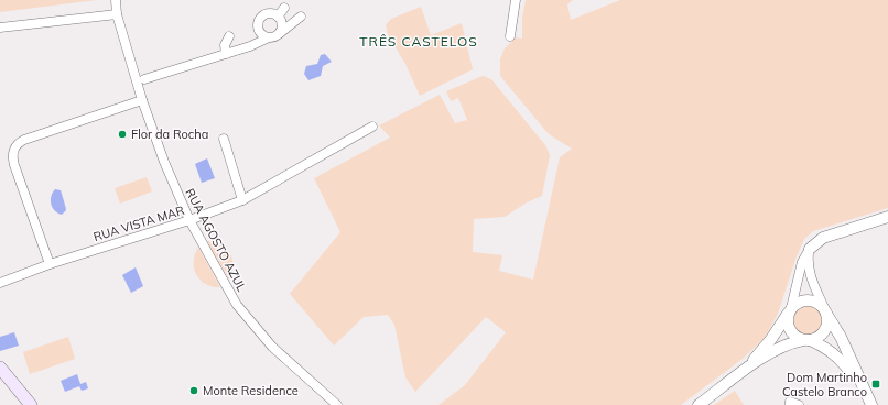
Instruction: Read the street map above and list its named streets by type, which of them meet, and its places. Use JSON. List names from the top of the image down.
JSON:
{
  "streets": {
    "street": ["RUA VISTA MAR", "RUA AGOSTO AZUL"]
  },
  "crossings": [
    ["RUA VISTA MAR", "RUA AGOSTO AZUL"]
  ],
  "districts": ["TRÊS CASTELOS"],
  "places": {
    "other": ["Flor da Rocha", "Monte Residence"],
    "transit": ["Dom Martinho Castelo Branco"]
  }
}
